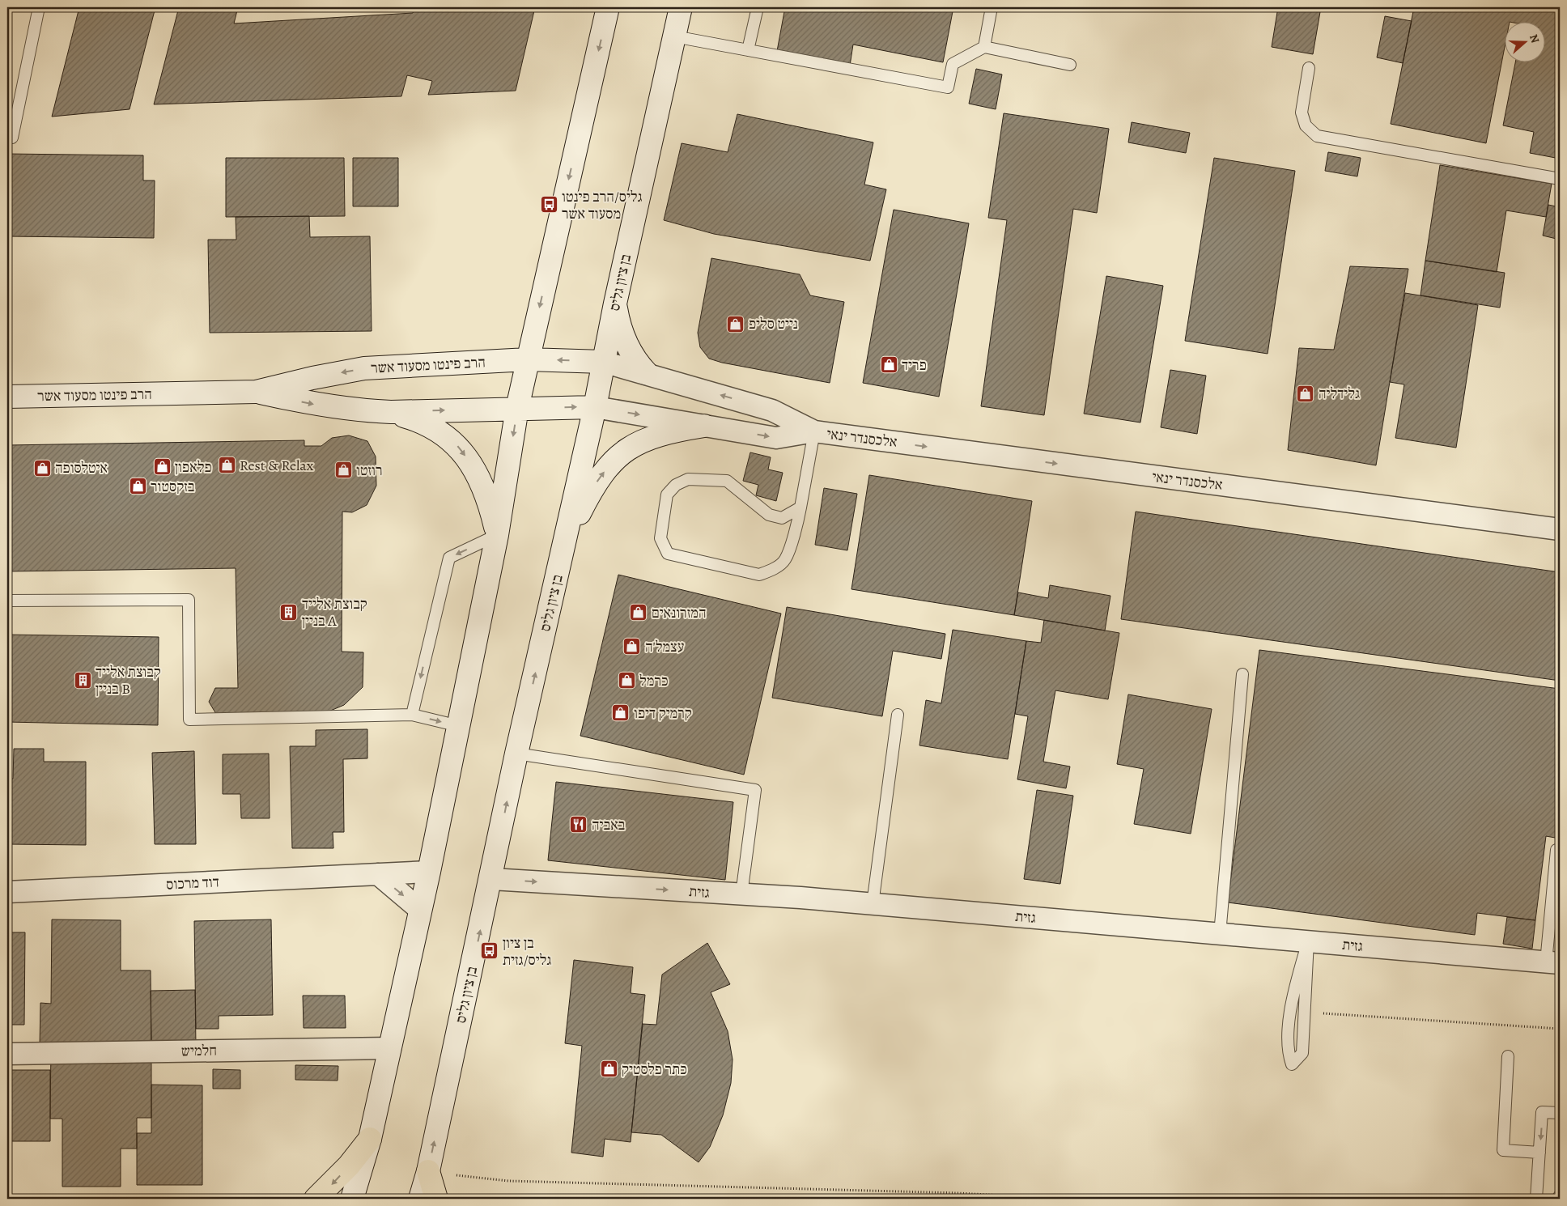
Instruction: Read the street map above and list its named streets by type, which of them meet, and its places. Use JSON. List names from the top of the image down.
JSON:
{
  "streets": {
    "street": [
      "בן ציון גליס",
      "הרב פינטו מסעוד אשר",
      "אלכסנדר ינאי",
      "דוד מרכוס",
      "גזית",
      "חלמיש"
    ]
  },
  "crossings": [
    ["בן ציון גליס", "הרב פינטו מסעוד אשר"],
    ["בן ציון גליס", "אלכסנדר ינאי"],
    ["בן ציון גליס", "גזית"],
    ["הרב פינטו מסעוד אשר", "אלכסנדר ינאי"]
  ],
  "places": {
    "bus stop": ["גליס/הרב פינטו מסעוד אשר", "בן ציון גליס/גזית"],
    "shop": [
      "נייט סליפ",
      "פריד",
      "גלידליה",
      "Rest & Relax",
      "פלאפון",
      "איטלסופה",
      "רוזטו",
      "בזקסטור",
      "המזרונאים",
      "עצמל'ה",
      "כרמל",
      "קרמיק דיפו",
      "כתר פלסטיק"
    ],
    "building": ["קבוצת אלייד בניין A", "קבוצת אלייד בניין B"],
    "restaurant": ["באביה"]
  },
  "north": "right"
}
